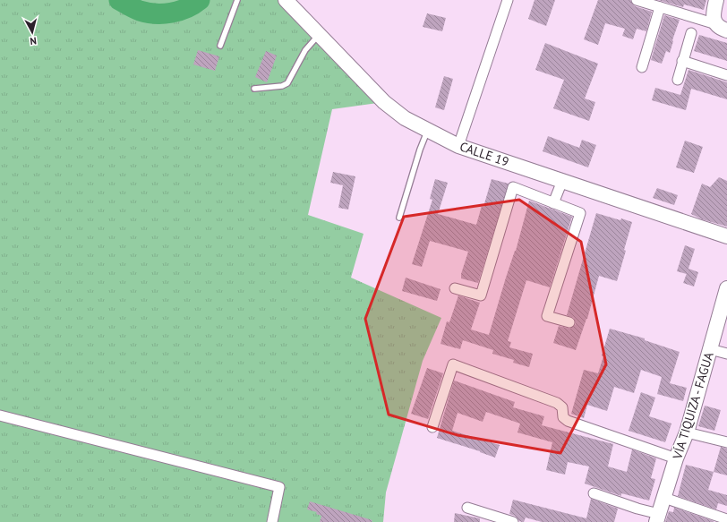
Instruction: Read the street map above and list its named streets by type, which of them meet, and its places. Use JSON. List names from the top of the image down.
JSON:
{
  "streets": {
    "street": ["CALLE 19", "VÍA TIQUIZA - FAGUA"]
  },
  "north": "bottom"
}
